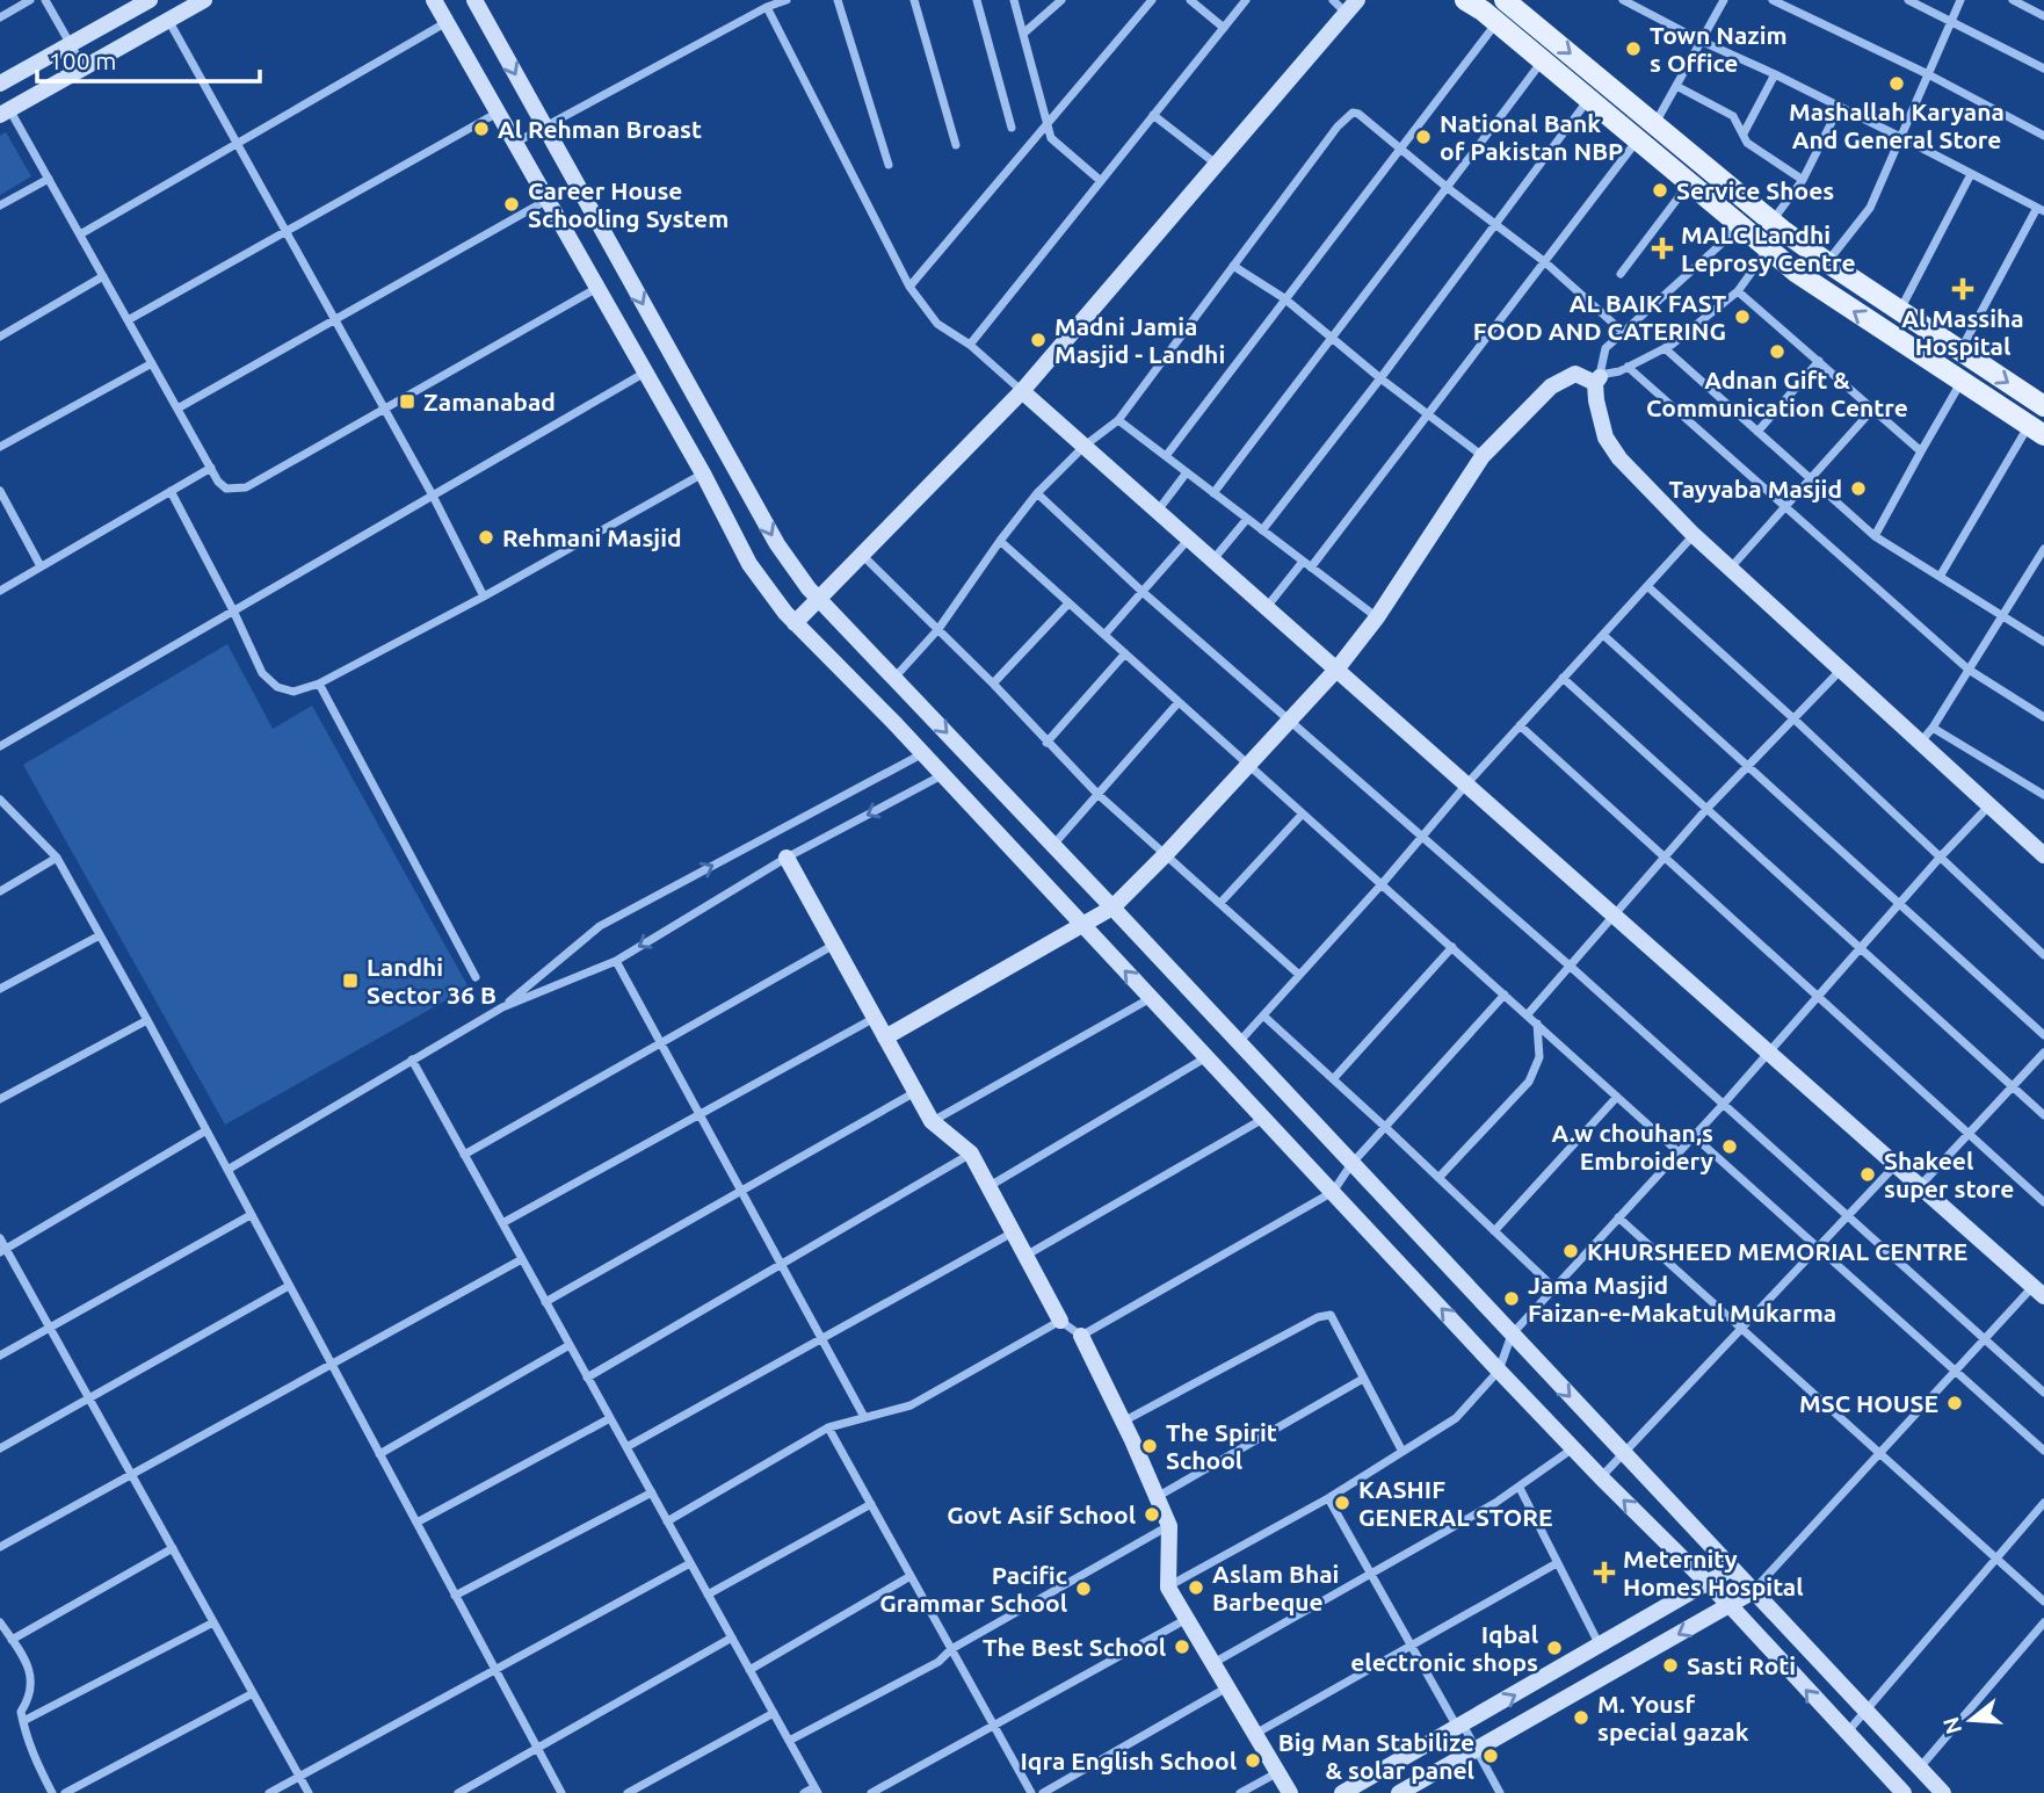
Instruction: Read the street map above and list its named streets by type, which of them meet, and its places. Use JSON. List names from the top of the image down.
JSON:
{
  "places": {
    "other": [
      "Town Nazim s Office",
      "Mashallah Karyana And General Store",
      "Al Rehman Broast",
      "National Bank of Pakistan NBP",
      "Service Shoes",
      "Career House Schooling System",
      "AL BAIK FAST FOOD AND CATERING",
      "Madni Jamia Masjid - Landhi",
      "Adnan Gift & Communication Centre",
      "Tayyaba Masjid",
      "Rehmani Masjid",
      "A.w chouhan,s Embroidery",
      "Shakeel super store",
      "KHURSHEED MEMORIAL CENTRE",
      "Jama Masjid Faizan-e-Makatul Mukarma",
      "MSC HOUSE",
      "The Spirit School",
      "KASHIF GENERAL STORE",
      "Govt Asif School",
      "Aslam Bhai Barbeque",
      "Pacific Grammar School",
      "The Best School",
      "Iqbal electronic shops",
      "Sasti Roti",
      "M. Yousf special gazak",
      "Big Man Stabilize & solar panel",
      "Iqra English School"
    ],
    "health": ["MALC Landhi Leprosy Centre", "Al Massiha Hospital", "Meternity Homes Hospital"],
    "transit": ["Zamanabad", "Landhi Sector 36 B"]
  },
  "scale_bar": "100 m",
  "north": "left"
}
